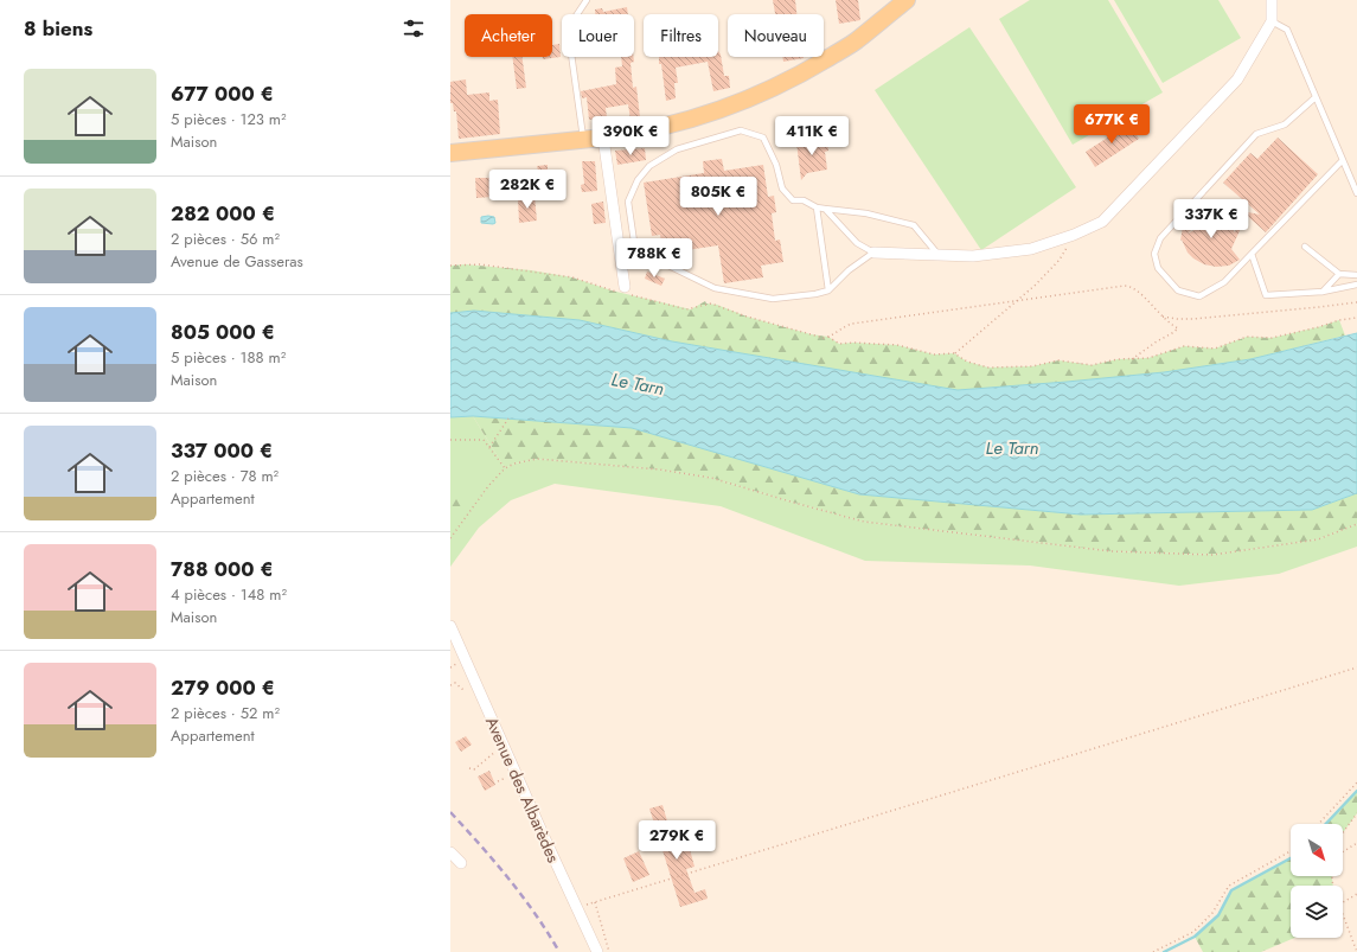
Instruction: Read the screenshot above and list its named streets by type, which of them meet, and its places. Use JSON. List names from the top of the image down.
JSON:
{
  "streets": {
    "street": ["Avenue des Albarèdes"]
  },
  "water": ["Le Tarn"],
  "north": "bottom right",
  "page": {
    "heading": "8 biens",
    "chip": [
      "Acheter",
      "Louer",
      "Filtres",
      "Nouveau"
    ],
    "list": [
      {
        "name": "677 000 €",
        "note": "5 pièces · 123 m² · Maison"
      },
      {
        "name": "282 000 €",
        "note": "2 pièces · 56 m² · Avenue de Gasseras"
      },
      {
        "name": "805 000 €",
        "note": "5 pièces · 188 m² · Maison"
      },
      {
        "name": "337 000 €",
        "note": "2 pièces · 78 m² · Appartement"
      },
      {
        "name": "788 000 €",
        "note": "4 pièces · 148 m² · Maison"
      },
      {
        "name": "279 000 €",
        "note": "2 pièces · 52 m² · Appartement"
      }
    ],
    "price": [
      "677K €",
      "390K €",
      "411K €",
      "282K €",
      "805K €",
      "337K €",
      "788K €",
      "279K €"
    ]
  }
}
